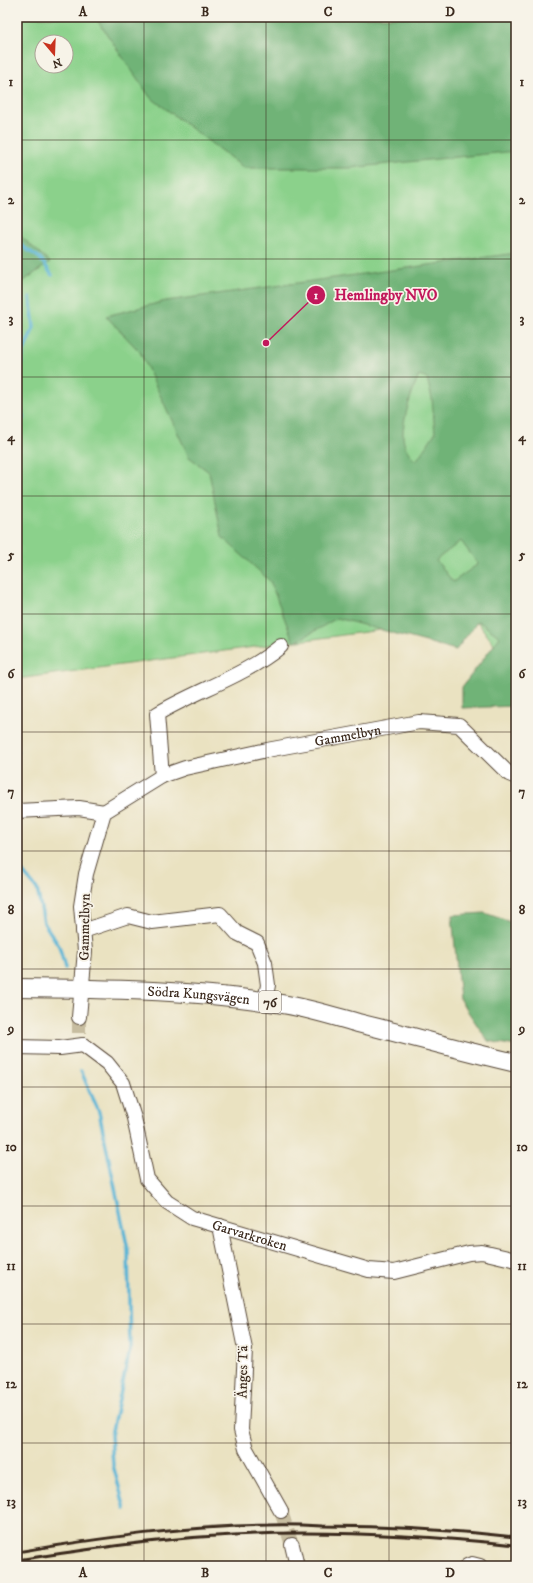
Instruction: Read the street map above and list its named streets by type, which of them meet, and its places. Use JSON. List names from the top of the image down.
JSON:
{
  "streets": {
    "main road": ["Södra Kungsvägen", "76"],
    "street": ["Gammelbyn", "Garvarkroken", "Änges Tä"]
  },
  "crossings": [
    ["Gammelbyn", "Södra Kungsvägen"],
    ["Garvarkroken", "Änges Tä"]
  ],
  "places": ["Hemlingby NVO"],
  "north": "bottom",
  "grid": {
    "columns": [
      "A",
      "B",
      "C",
      "D"
    ],
    "rows": [
      "1",
      "2",
      "3",
      "4",
      "5",
      "6",
      "7",
      "8",
      "9",
      "10",
      "11",
      "12",
      "13"
    ]
  }
}
